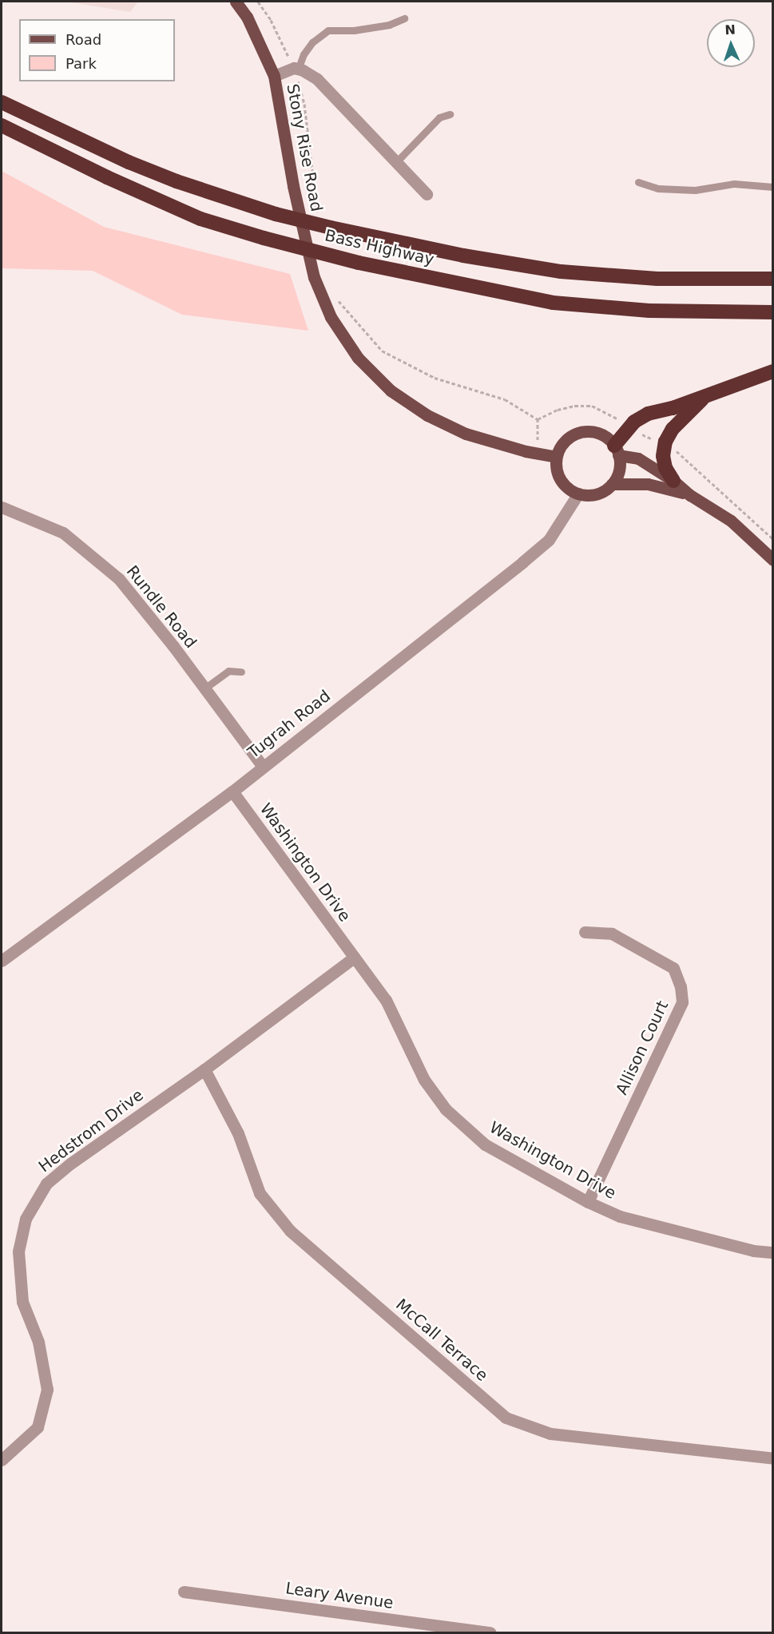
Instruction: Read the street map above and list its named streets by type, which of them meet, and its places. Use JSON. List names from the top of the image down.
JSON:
{
  "streets": {
    "highway": ["Bass Highway"],
    "main road": ["Stony Rise Road"],
    "street": [
      "Rundle Road",
      "Tugrah Road",
      "Washington Drive",
      "Allison Court",
      "Hedstrom Drive",
      "McCall Terrace",
      "Leary Avenue"
    ]
  },
  "crossings": [
    ["Stony Rise Road", "Tugrah Road"],
    ["Rundle Road", "Tugrah Road"],
    ["Tugrah Road", "Washington Drive"],
    ["Washington Drive", "Allison Court"],
    ["Washington Drive", "Hedstrom Drive"],
    ["Hedstrom Drive", "McCall Terrace"]
  ],
  "legend": ["Road", "Park"],
  "north": "top"
}
